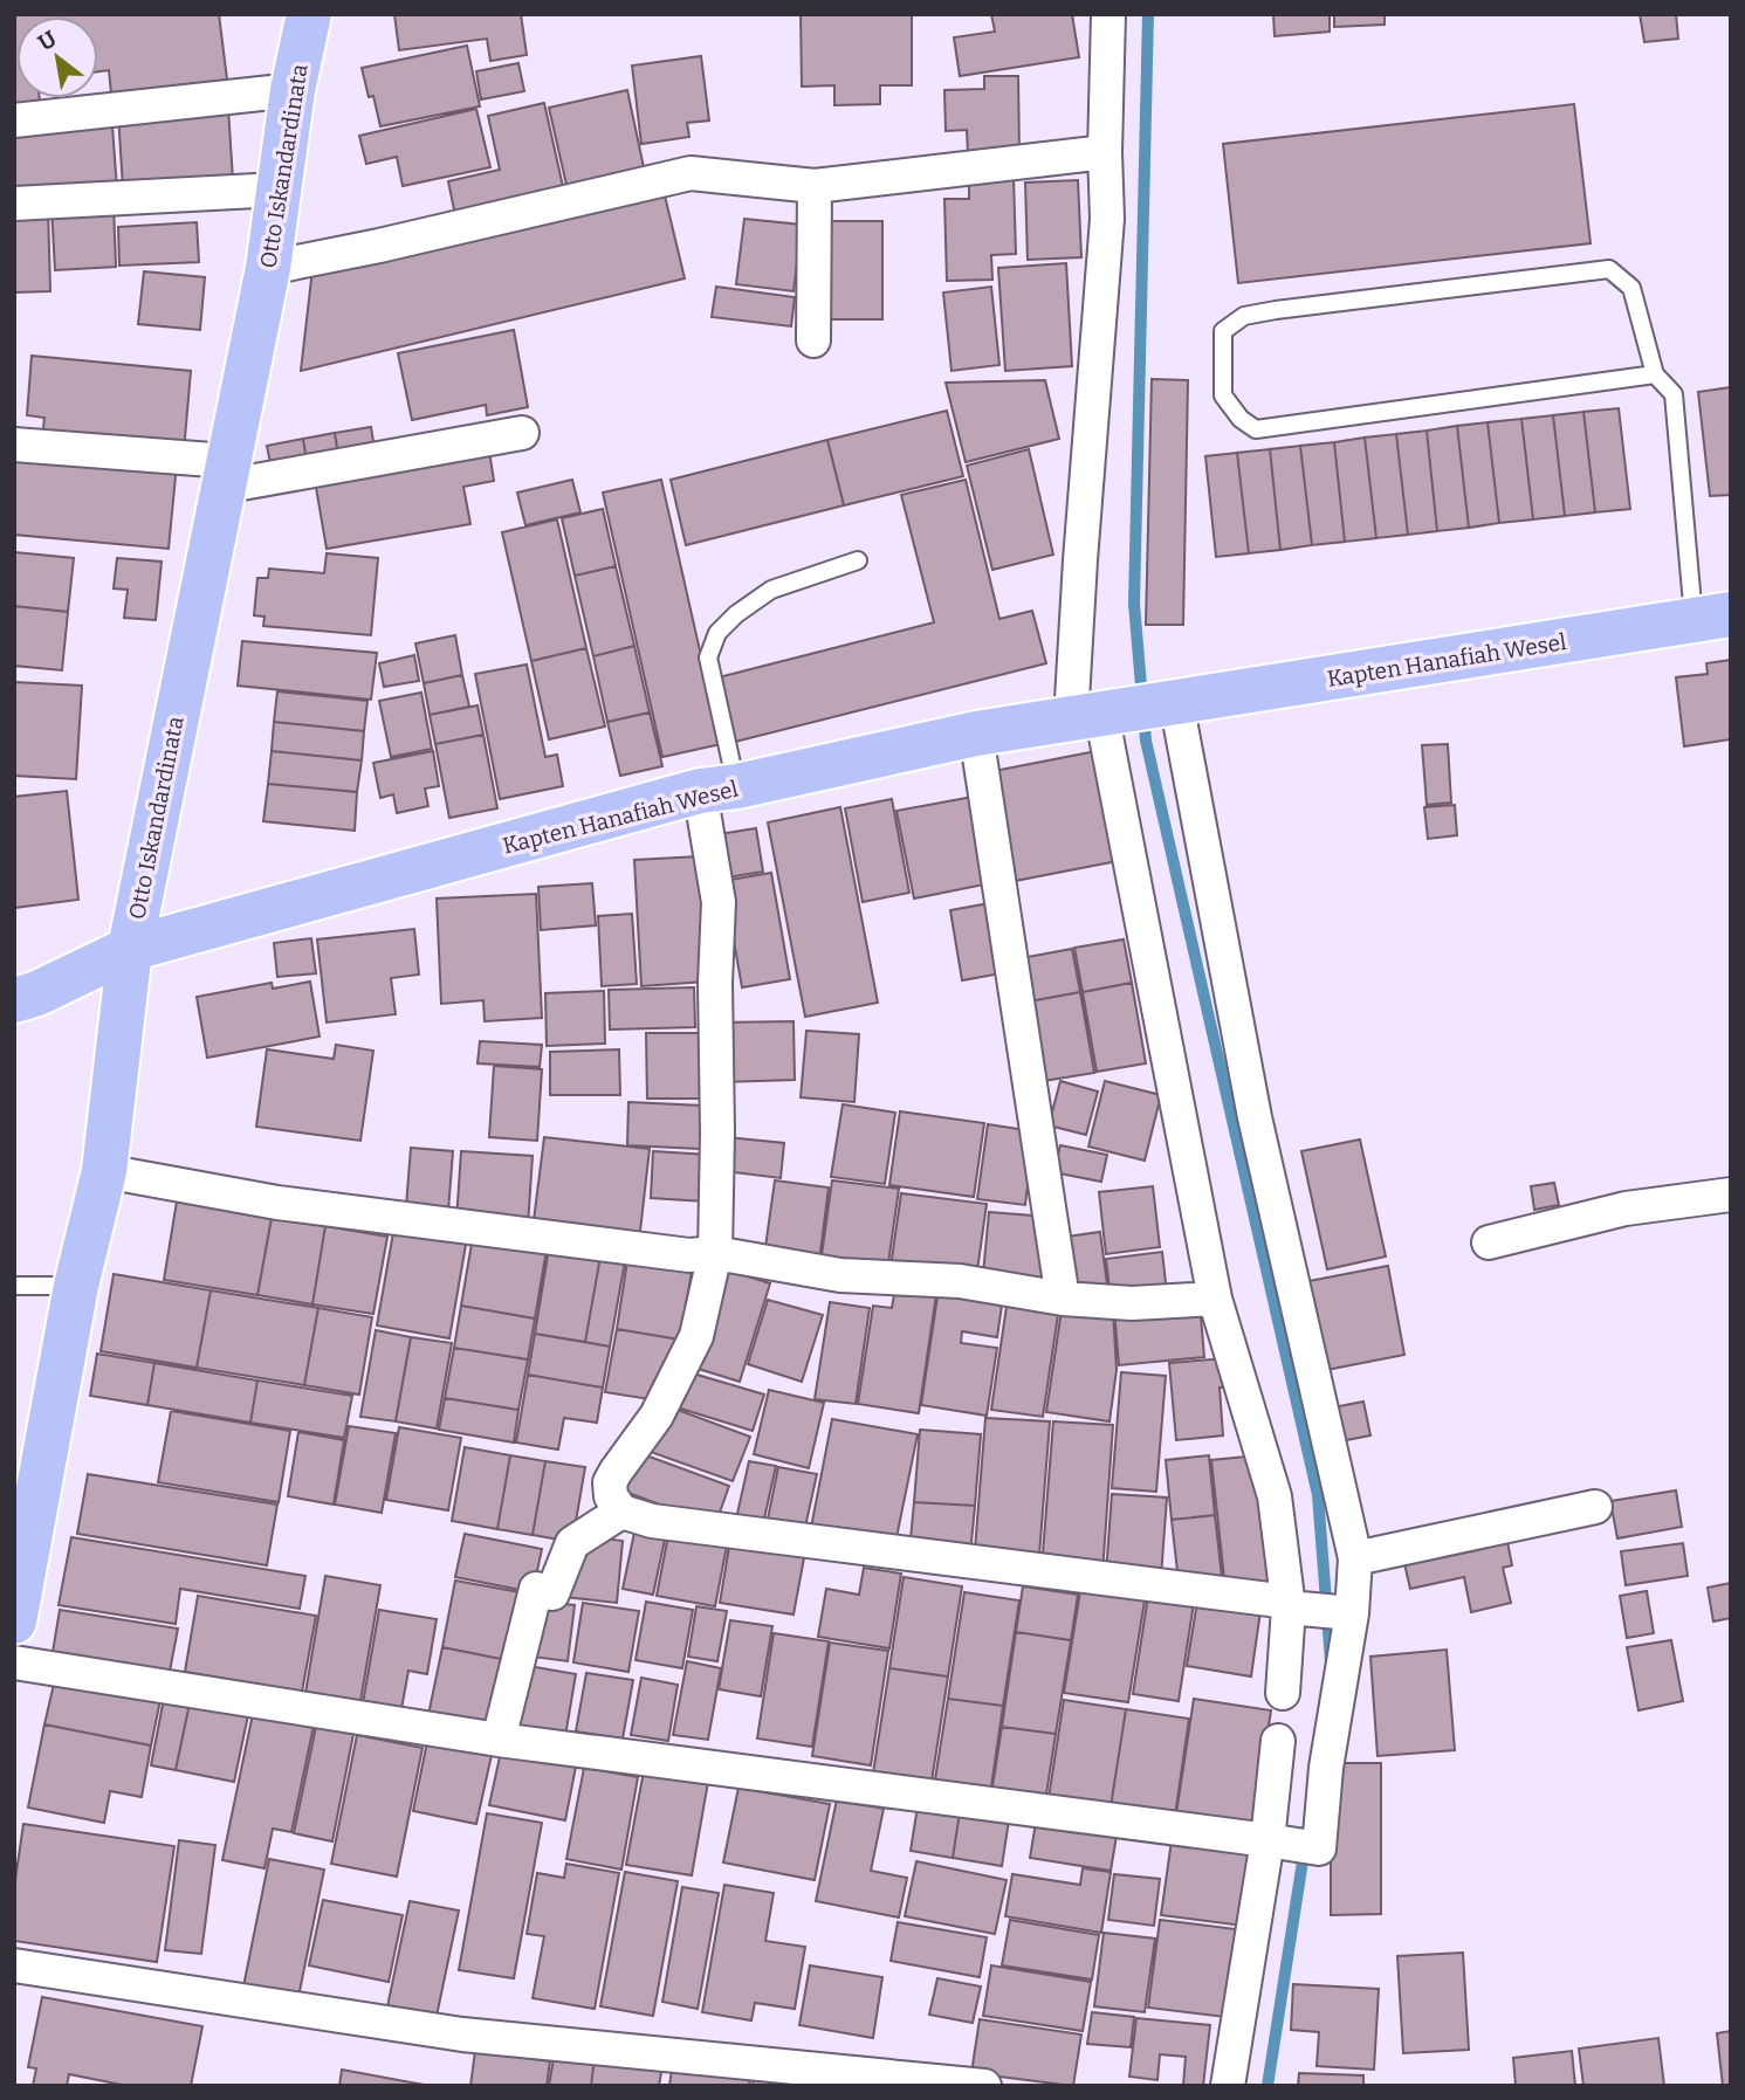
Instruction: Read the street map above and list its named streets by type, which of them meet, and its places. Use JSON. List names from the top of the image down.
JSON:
{
  "streets": {
    "main road": ["Otto Iskandardinata", "Kapten Hanafiah Wesel"]
  },
  "crossings": [
    ["Otto Iskandardinata", "Kapten Hanafiah Wesel"]
  ],
  "north": "top left"
}
